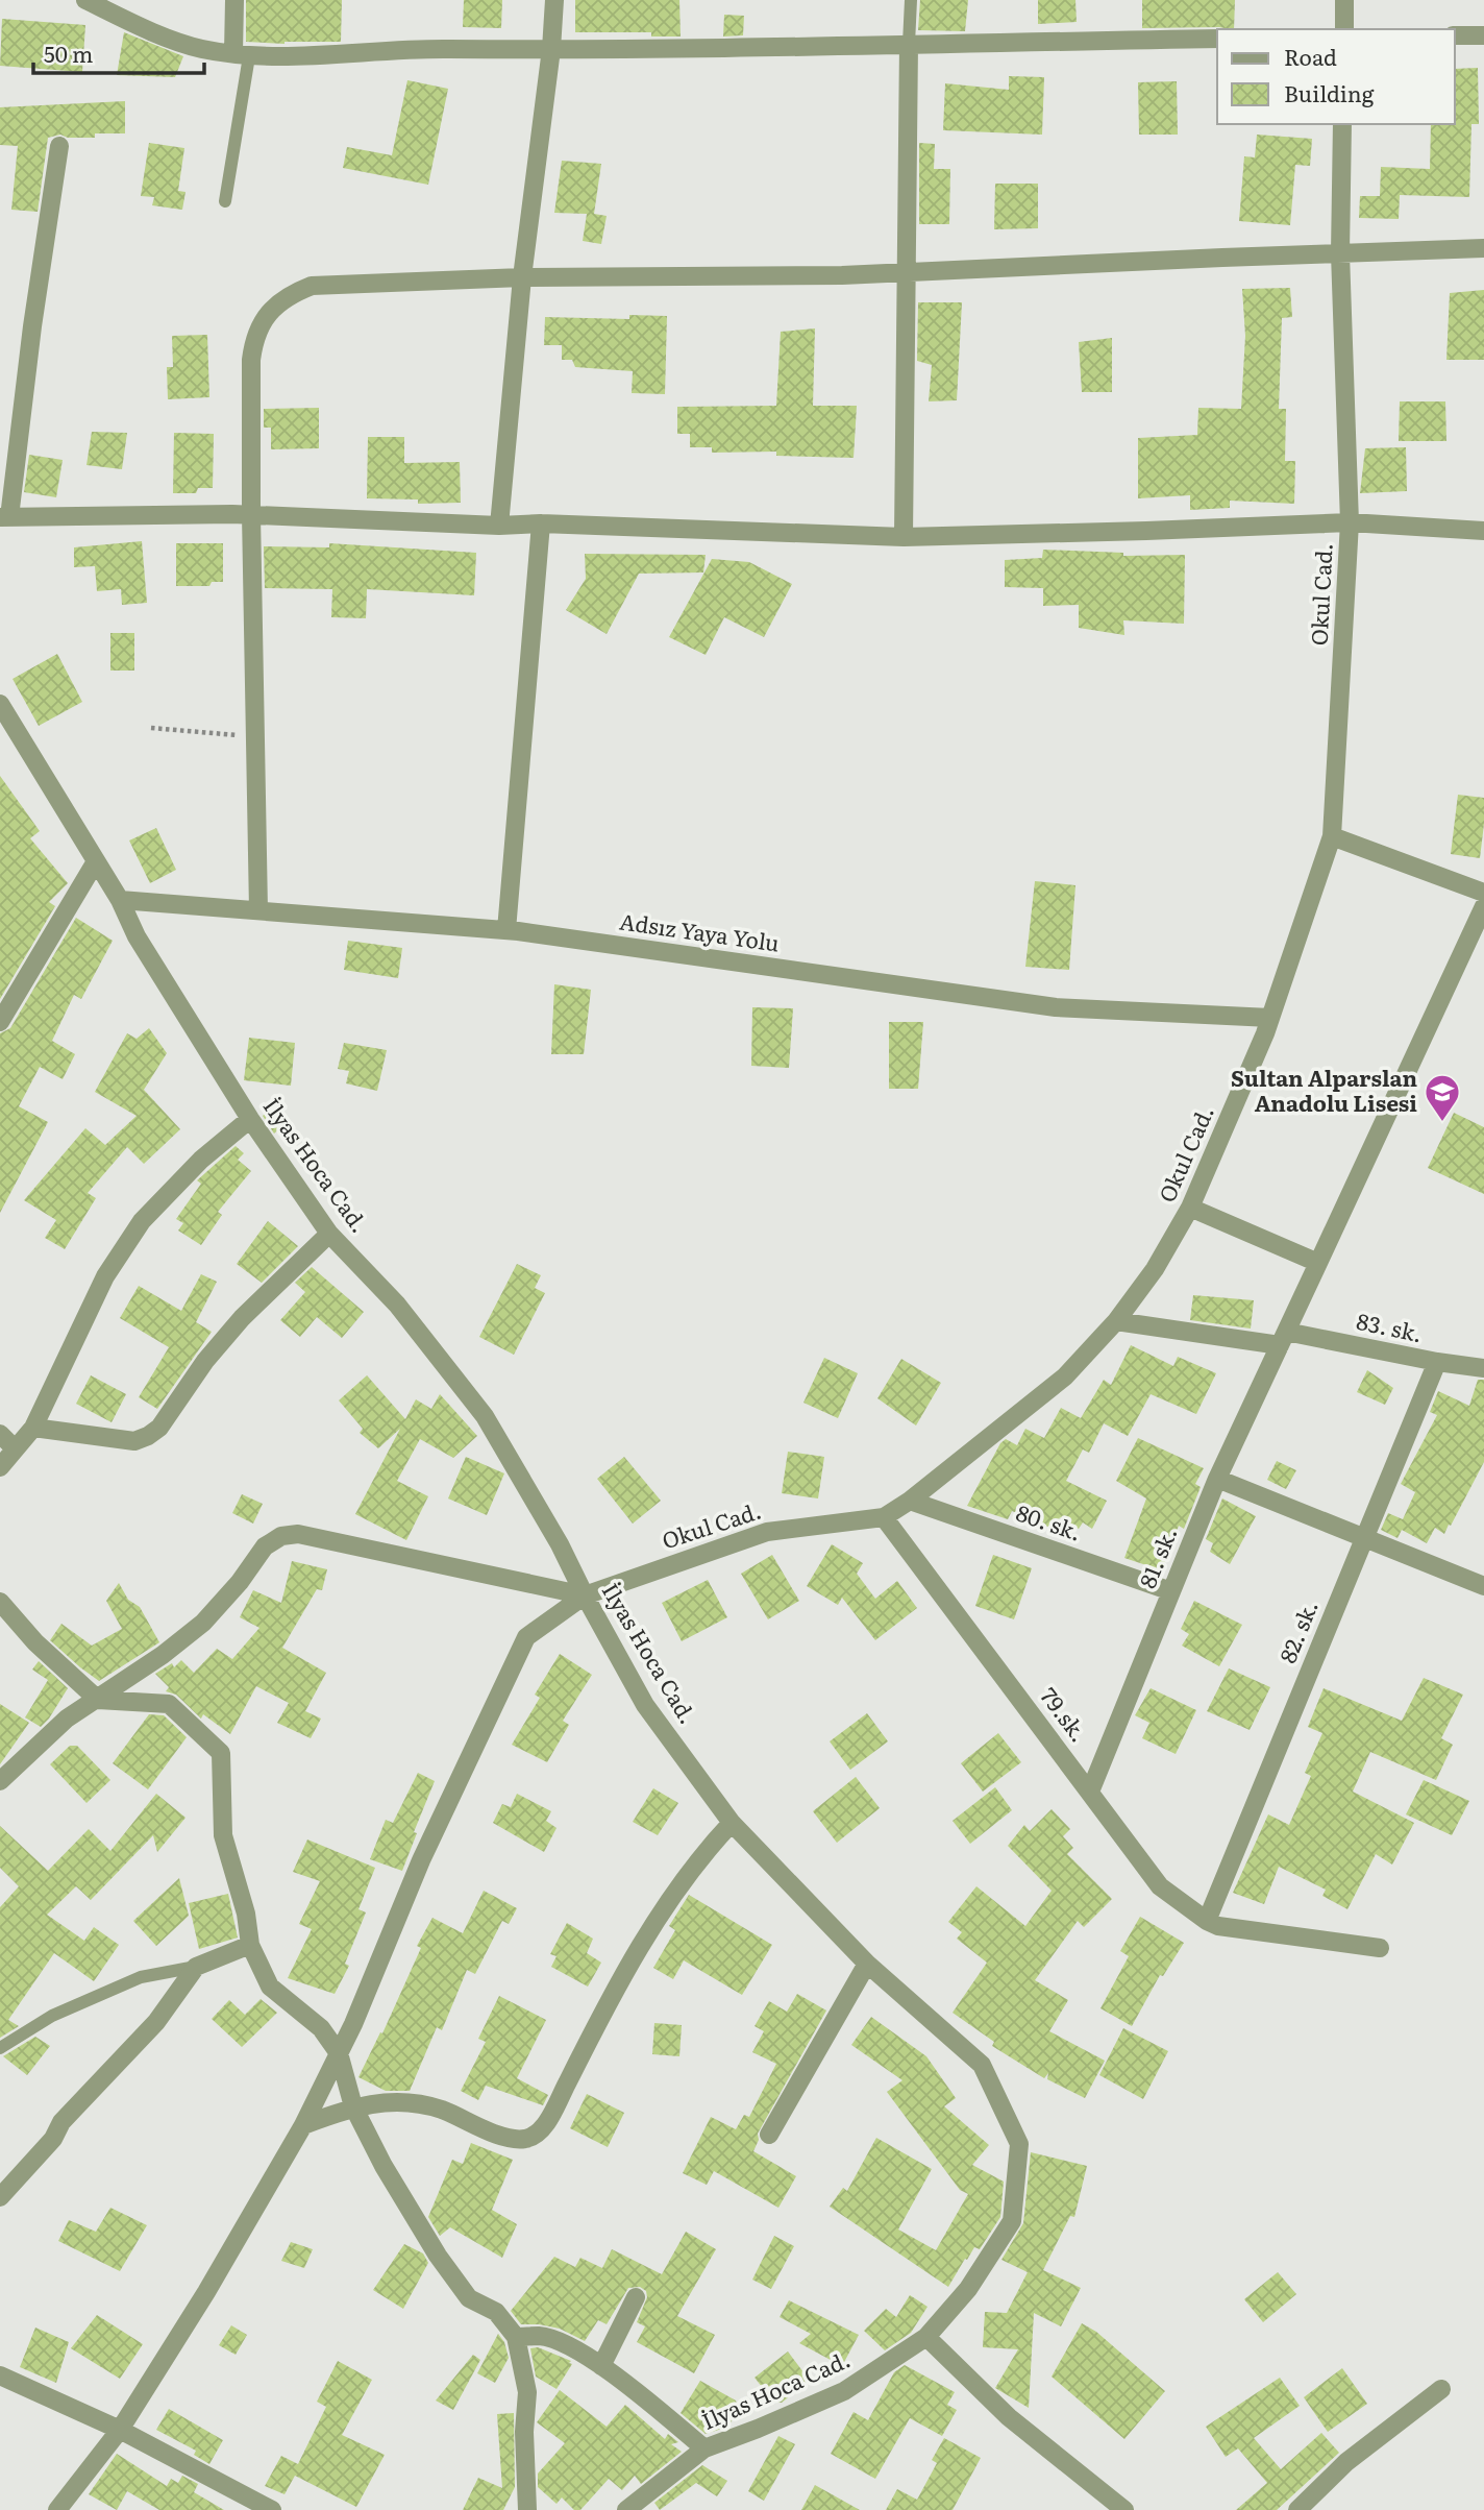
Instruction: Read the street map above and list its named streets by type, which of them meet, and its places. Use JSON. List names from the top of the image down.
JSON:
{
  "streets": {
    "street": [
      "Okul Cad.",
      "Adsız Yaya Yolu",
      "İlyas Hoca Cad.",
      "83. sk.",
      "80. sk.",
      "81. sk.",
      "82. sk.",
      "79.sk."
    ]
  },
  "crossings": [
    ["Okul Cad.", "Adsız Yaya Yolu"],
    ["Okul Cad.", "İlyas Hoca Cad."],
    ["Okul Cad.", "83. sk."],
    ["Okul Cad.", "80. sk."],
    ["Okul Cad.", "79.sk."],
    ["Adsız Yaya Yolu", "İlyas Hoca Cad."],
    ["83. sk.", "81. sk."],
    ["83. sk.", "82. sk."],
    ["80. sk.", "81. sk."],
    ["81. sk.", "79.sk."],
    ["82. sk.", "79.sk."]
  ],
  "places": {
    "school or university": ["Sultan Alparslan Anadolu Lisesi"]
  },
  "legend": ["Road", "Building"],
  "scale_bar": "50 m"
}
